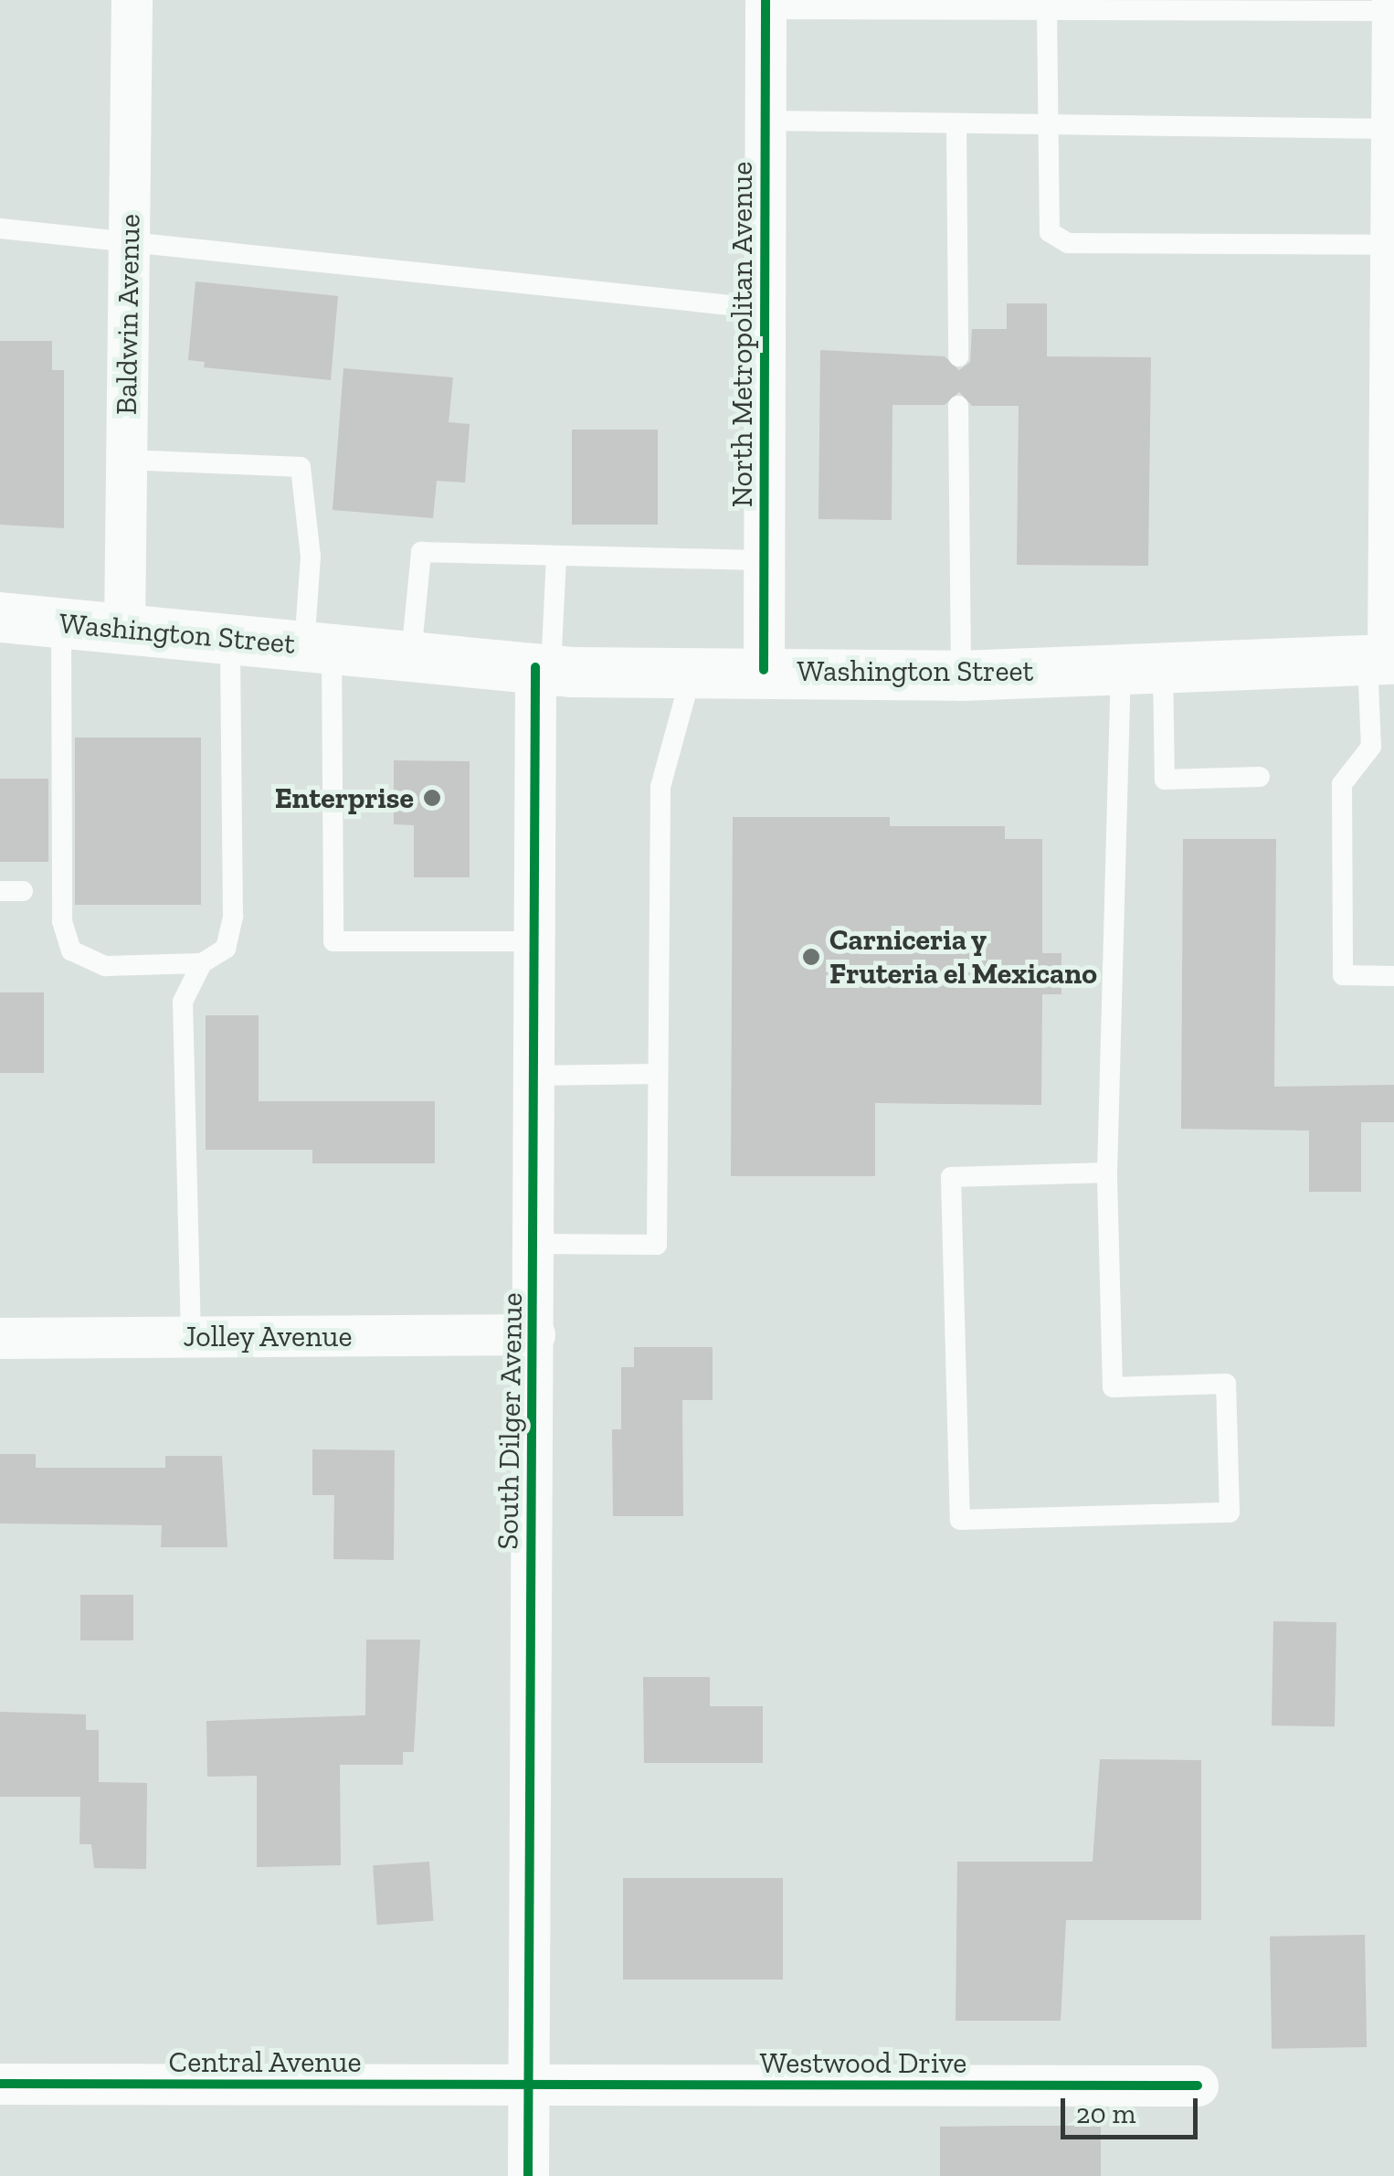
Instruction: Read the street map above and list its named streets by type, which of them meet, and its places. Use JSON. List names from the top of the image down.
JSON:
{
  "streets": {
    "main road": ["Washington Street"],
    "street": [
      "Baldwin Avenue",
      "North Metropolitan Avenue",
      "Jolley Avenue",
      "South Dilger Avenue",
      "Central Avenue",
      "Westwood Drive"
    ]
  },
  "crossings": [
    ["Baldwin Avenue", "Washington Street"],
    ["North Metropolitan Avenue", "Washington Street"],
    ["Washington Street", "South Dilger Avenue"],
    ["Jolley Avenue", "South Dilger Avenue"],
    ["South Dilger Avenue", "Central Avenue"],
    ["South Dilger Avenue", "Westwood Drive"],
    ["Central Avenue", "Westwood Drive"]
  ],
  "places": ["Enterprise", "Carniceria y Fruteria el Mexicano"],
  "scale_bar": "20 m"
}
